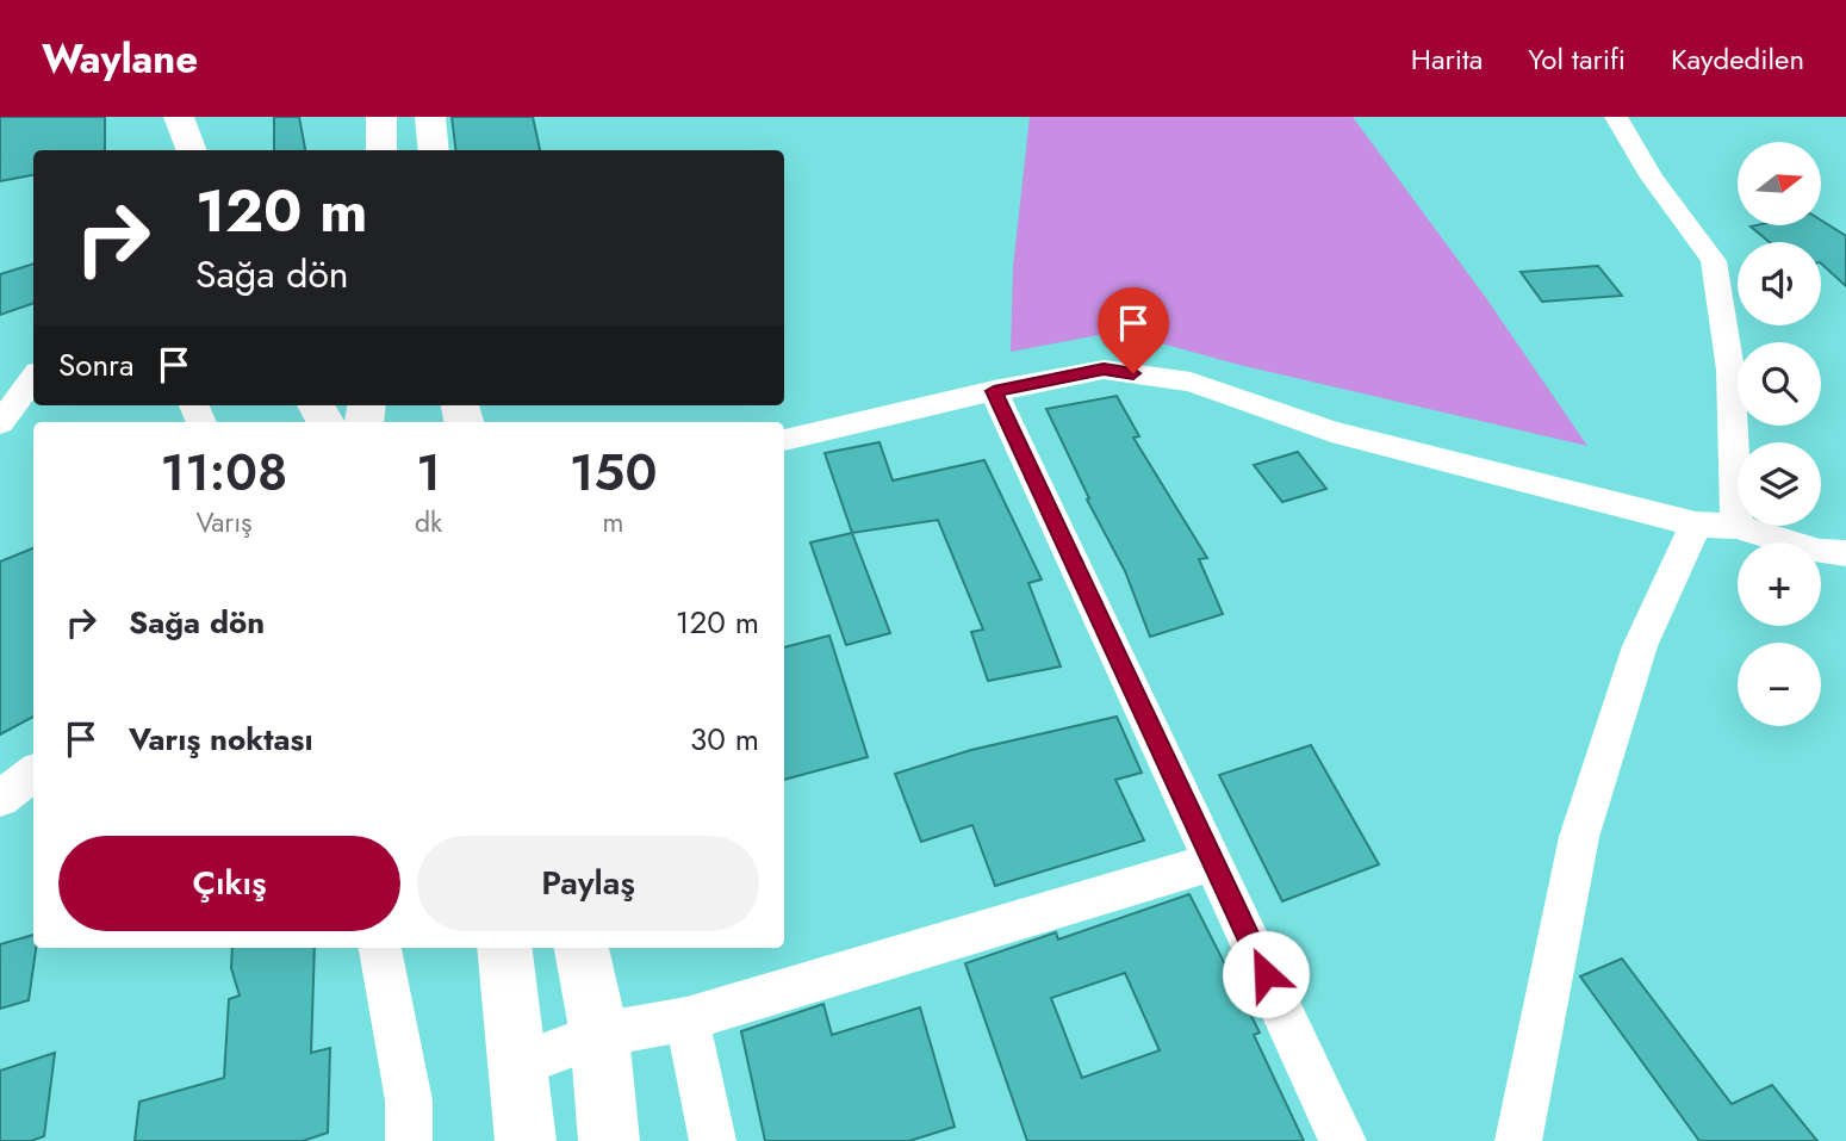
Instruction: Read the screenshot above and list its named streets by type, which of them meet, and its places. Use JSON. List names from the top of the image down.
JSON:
{
  "north": "right",
  "page": {
    "header": "Waylane",
    "nav": ["Harita", "Yol tarifi", "Kaydedilen"],
    "map_buttons": ["+", "−"],
    "turn": ["120 m", "Sağa dön"],
    "then": "Sonra",
    "eta": [
      "11:08",
      "Varış",
      "1",
      "dk",
      "150",
      "m"
    ],
    "list": [
      {
        "name": "Sağa dön",
        "value": "120 m"
      },
      {
        "name": "Varış noktası",
        "value": "30 m"
      }
    ],
    "buttons": ["Çıkış", "Paylaş"]
  }
}
